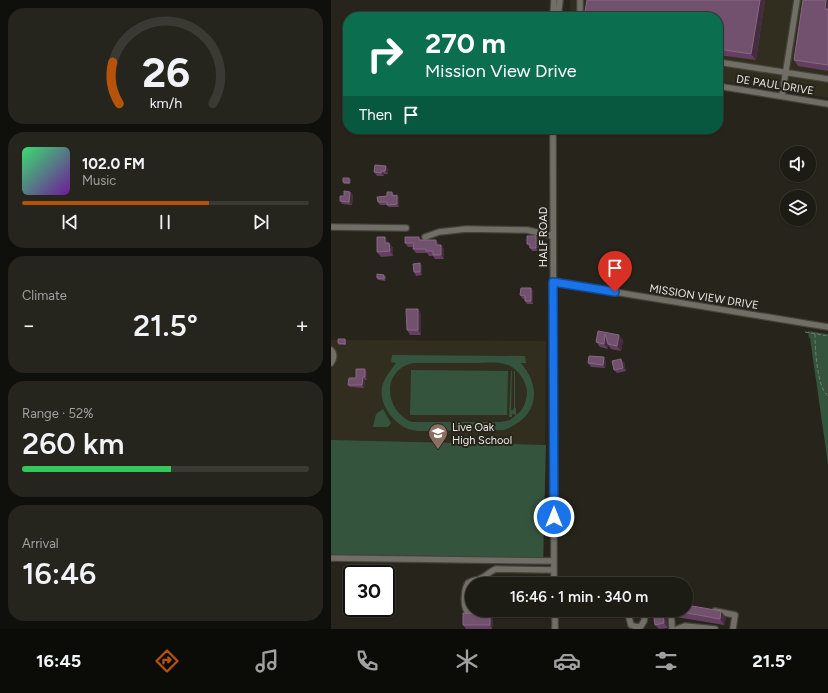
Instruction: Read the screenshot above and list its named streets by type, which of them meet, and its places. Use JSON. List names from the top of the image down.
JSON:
{
  "streets": {
    "street": ["DE PAUL DRIVE", "HALF ROAD", "MISSION VIEW DRIVE"]
  },
  "crossings": [
    ["HALF ROAD", "MISSION VIEW DRIVE"]
  ],
  "places": {
    "school or university": ["Live Oak High School"]
  },
  "page": {
    "turn": ["270 m", "Mission View Drive"],
    "then": "Then",
    "song": ["102.0 FM", "Music"],
    "tile": [
      "Climate",
      ["Range · 52%", "260 km"],
      ["Arrival", "16:46"]
    ],
    "heat": ["−", "21.5°", "+"],
    "limit": "30",
    "trip": "16:46 · 1 min · 340 m",
    "tabs": ["16:45", "21.5°"],
    "gauge": ["26", "km/h"]
  }
}
